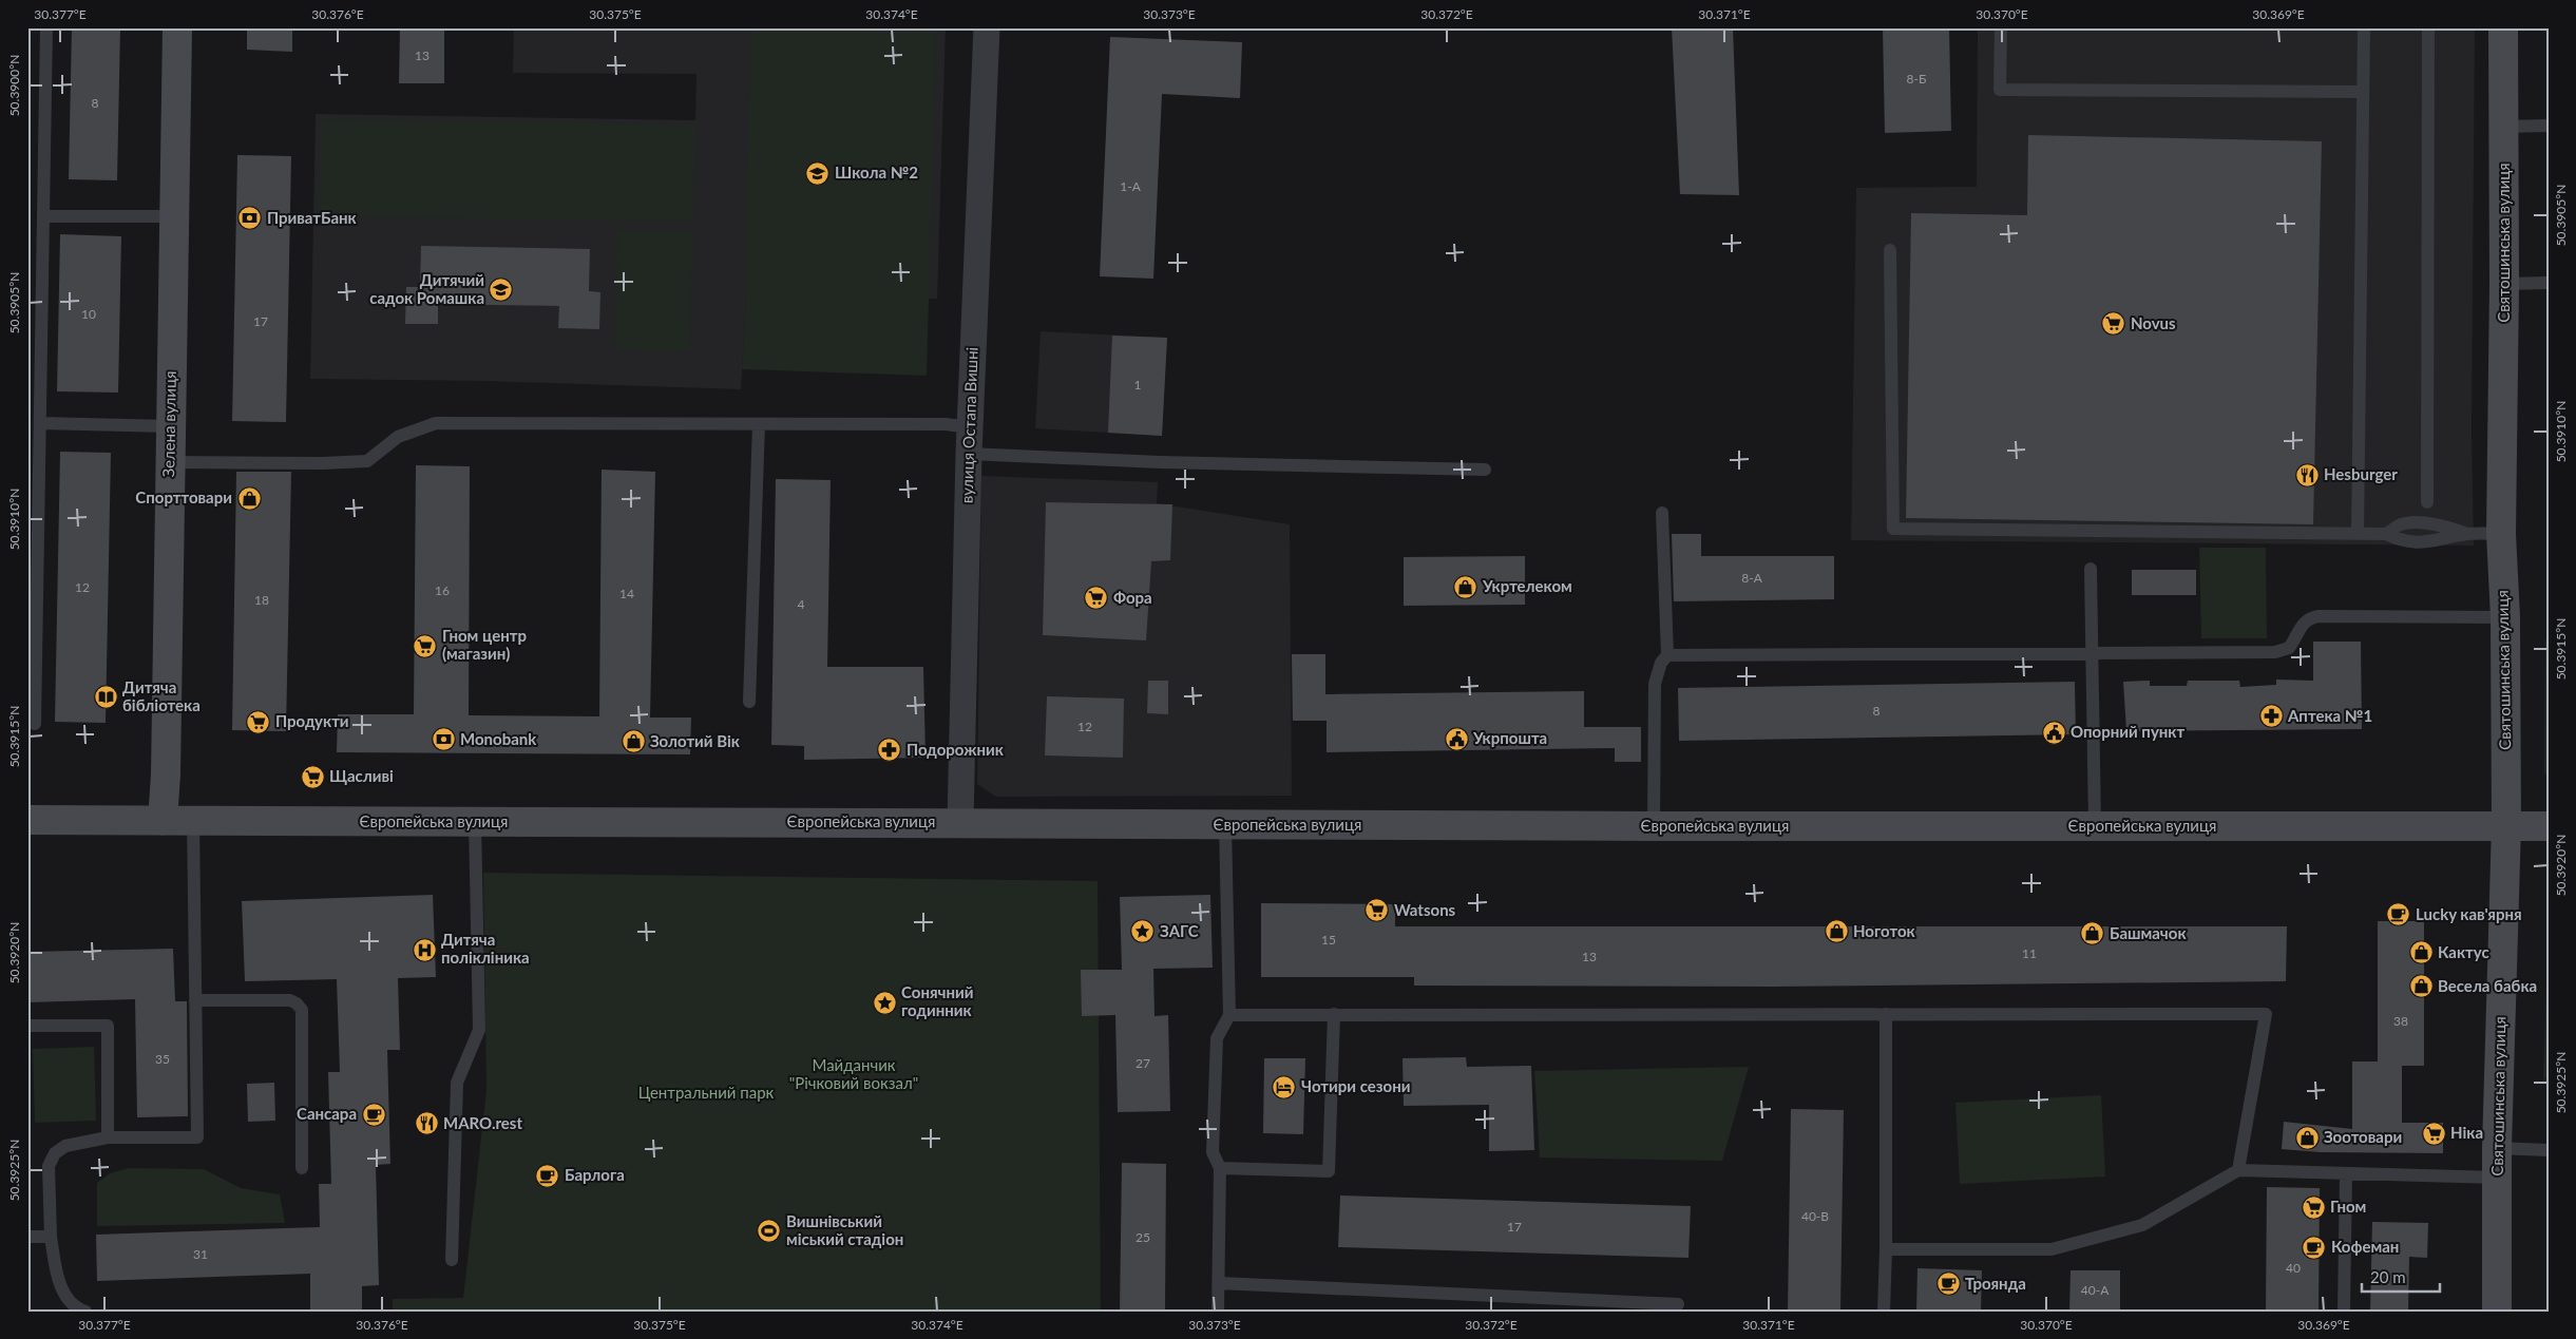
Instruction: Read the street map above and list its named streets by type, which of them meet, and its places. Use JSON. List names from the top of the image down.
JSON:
{
  "streets": {
    "street": [
      "Святошинська вулиця",
      "Зелена вулиця",
      "вулиця Остапа Вишні",
      "Європейська вулиця"
    ]
  },
  "crossings": [
    ["Святошинська вулиця", "Європейська вулиця"],
    ["Зелена вулиця", "Європейська вулиця"],
    ["вулиця Остапа Вишні", "Європейська вулиця"]
  ],
  "parks": ["Майданчик \"Річковий вокзал\"", "Центральний парк"],
  "places": {
    "school or university": ["Школа №2", "Дитячий садок Ромашка"],
    "bank": ["ПриватБанк", "Monobank"],
    "supermarket": [
      "Novus",
      "Фора",
      "Гном центр (магазин)",
      "Продукти",
      "Щасливі",
      "Watsons",
      "Ніка",
      "Гном"
    ],
    "restaurant": ["Hesburger", "MARO.rest"],
    "shop": [
      "Спорттовари",
      "Укртелеком",
      "Золотий Вік",
      "Ноготок",
      "Башмачок",
      "Кактус",
      "Весела бабка",
      "Зоотовари"
    ],
    "library": ["Дитяча бібліотека"],
    "pharmacy": ["Аптека №1", "Подорожник"],
    "public building": ["Опорний пункт", "Укрпошта"],
    "cafe": [
      "Lucky кав'ярня",
      "Сансара",
      "Барлога",
      "Кофеман",
      "Троянда"
    ],
    "place": ["ЗАГС", "Сонячний годинник"],
    "hospital": ["Дитяча полікліника"],
    "hotel": ["Чотири сезони"],
    "sports": ["Вишнівський міський стадіон"]
  },
  "house_numbers": [
    "13",
    "8-Б",
    "8",
    "1-А",
    "10",
    "17",
    "1",
    "8-А",
    "12",
    "16",
    "14",
    "18",
    "4",
    "8",
    "12",
    "15",
    "11",
    "13",
    "38",
    "35",
    "27",
    "40-В",
    "17",
    "25",
    "31",
    "40",
    "40-А"
  ],
  "scale_bar": "20 m",
  "coordinates": [
    "30.377°E",
    "30.376°E",
    "30.375°E",
    "30.374°E",
    "30.373°E",
    "30.372°E",
    "30.371°E",
    "30.370°E",
    "30.369°E",
    "50.3900°N",
    "50.3905°N",
    "50.3910°N",
    "50.3915°N",
    "50.3920°N",
    "50.3925°N"
  ]
}
